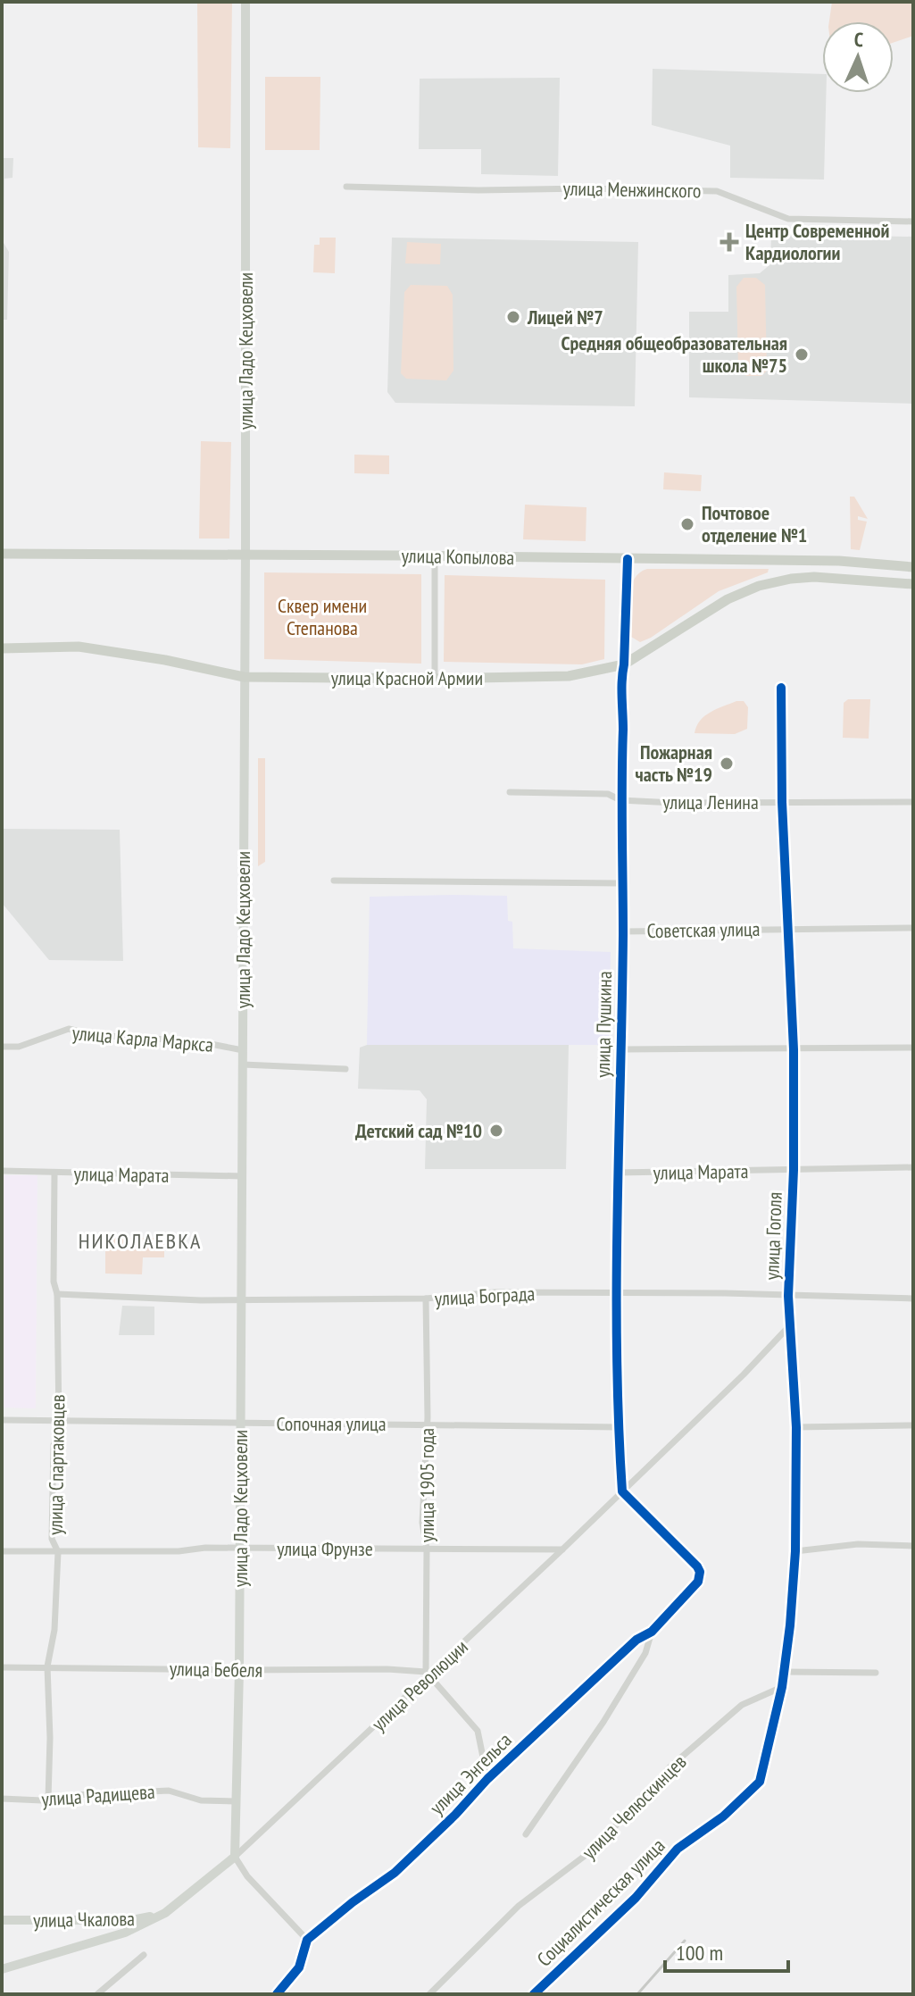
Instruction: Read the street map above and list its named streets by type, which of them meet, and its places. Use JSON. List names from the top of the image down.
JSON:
{
  "streets": {
    "main road": [
      "улица Ладо Кецховели",
      "улица Копылова",
      "улица Красной Армии",
      "улица Революции",
      "улица Чкалова"
    ],
    "street": [
      "улица Менжинского",
      "улица Ленина",
      "Советская улица",
      "улица Пушкина",
      "улица Карла Маркса",
      "улица Марата",
      "улица Гоголя",
      "улица Бограда",
      "Сопочная улица",
      "улица Спартаковцев",
      "улица 1905 года",
      "улица Фрунзе",
      "улица Бебеля",
      "улица Энгельса",
      "улица Радищева",
      "улица Челюскинцев",
      "Социалистическая улица"
    ]
  },
  "crossings": [
    ["улица Ладо Кецховели", "улица Копылова"],
    ["улица Ладо Кецховели", "улица Красной Армии"],
    ["улица Ладо Кецховели", "улица Карла Маркса"],
    ["улица Ладо Кецховели", "улица Марата"],
    ["улица Ладо Кецховели", "улица Бограда"],
    ["улица Ладо Кецховели", "Сопочная улица"],
    ["улица Ладо Кецховели", "улица Фрунзе"],
    ["улица Ладо Кецховели", "улица Бебеля"],
    ["улица Ладо Кецховели", "улица Революции"],
    ["улица Ладо Кецховели", "улица Радищева"],
    ["улица Копылова", "улица Пушкина"],
    ["улица Красной Армии", "улица Пушкина"],
    ["улица Ленина", "улица Пушкина"],
    ["улица Ленина", "улица Гоголя"],
    ["Советская улица", "улица Пушкина"],
    ["Советская улица", "улица Гоголя"],
    ["улица Пушкина", "улица Марата"],
    ["улица Пушкина", "улица Бограда"],
    ["улица Пушкина", "Сопочная улица"],
    ["улица Пушкина", "улица Революции"],
    ["улица Пушкина", "улица Энгельса"],
    ["улица Марата", "улица Гоголя"],
    ["улица Марата", "улица Спартаковцев"],
    ["улица Гоголя", "улица Бограда"],
    ["улица Гоголя", "улица Революции"],
    ["улица Гоголя", "улица Челюскинцев"],
    ["улица Гоголя", "Социалистическая улица"],
    ["улица Бограда", "улица Спартаковцев"],
    ["улица Бограда", "улица 1905 года"],
    ["Сопочная улица", "улица Спартаковцев"],
    ["Сопочная улица", "улица 1905 года"],
    ["улица Спартаковцев", "улица Фрунзе"],
    ["улица Спартаковцев", "улица Бебеля"],
    ["улица Спартаковцев", "улица Радищева"],
    ["улица 1905 года", "улица Фрунзе"],
    ["улица 1905 года", "улица Бебеля"],
    ["улица 1905 года", "улица Революции"],
    ["улица Фрунзе", "улица Революции"],
    ["улица Бебеля", "улица Революции"],
    ["улица Революции", "улица Энгельса"],
    ["улица Революции", "улица Чкалова"]
  ],
  "districts": ["НИКОЛАЕВКА"],
  "parks": ["Сквер имени Степанова"],
  "places": {
    "health": ["Центр Современной Кардиологии"],
    "other": [
      "Лицей №7",
      "Средняя общеобразовательная школа №75",
      "Почтовое отделение №1",
      "Пожарная часть №19",
      "Детский сад №10"
    ]
  },
  "scale_bar": "100 m",
  "north": "top"
}
